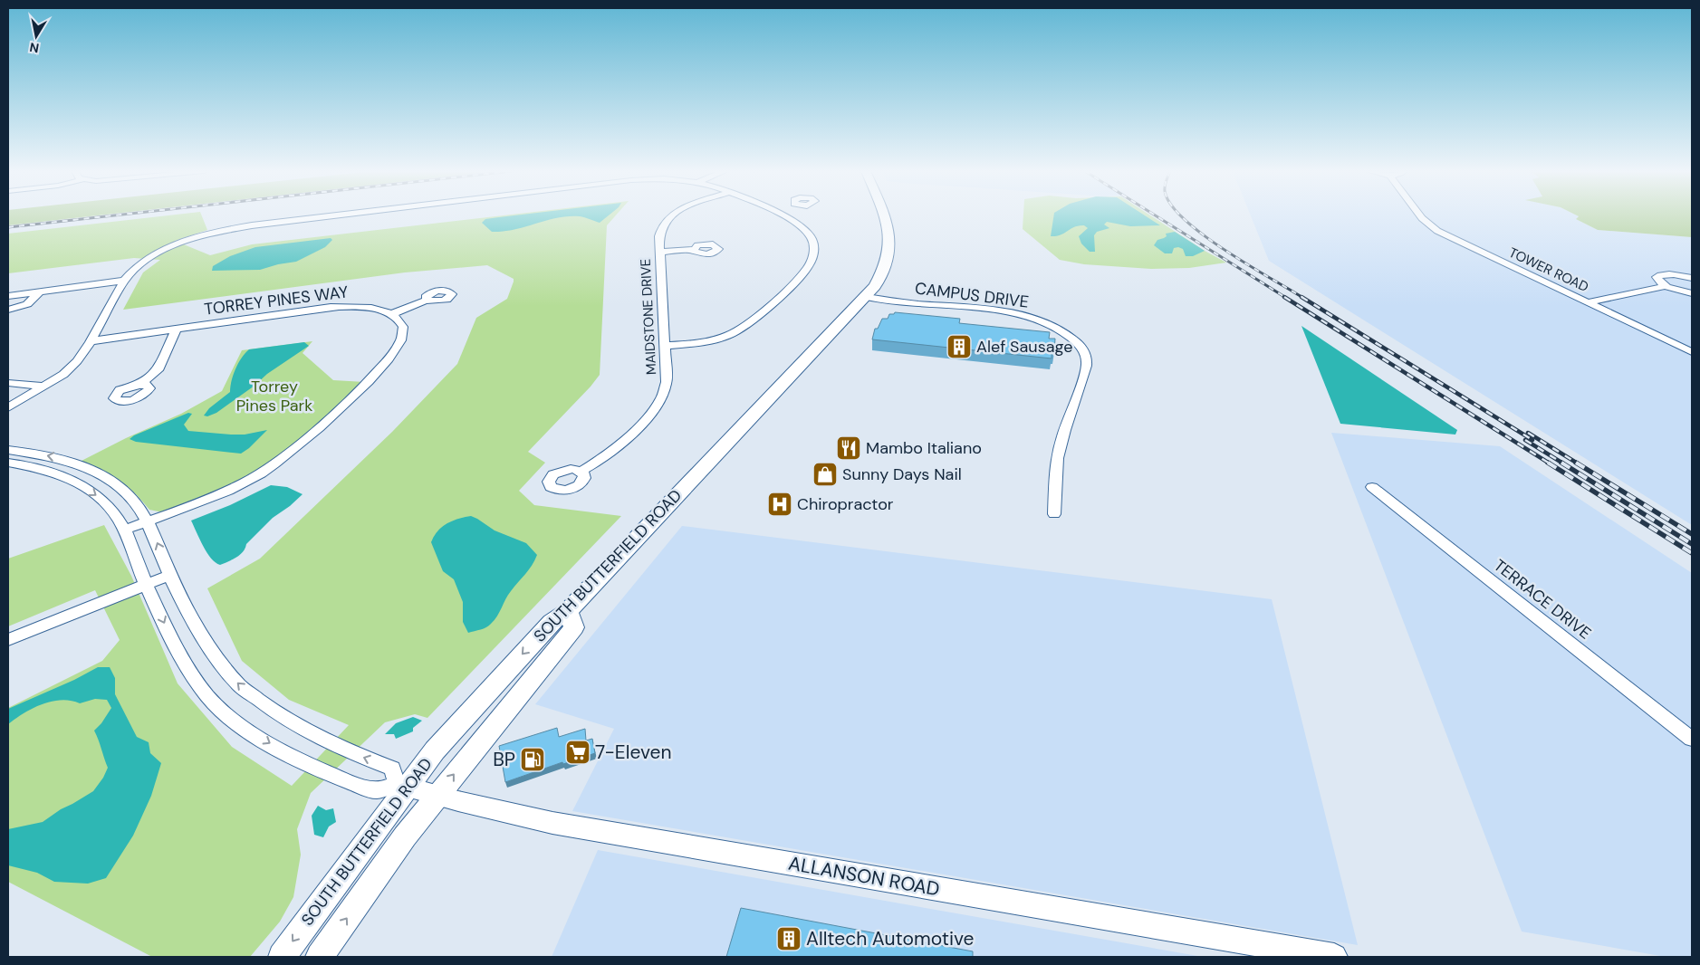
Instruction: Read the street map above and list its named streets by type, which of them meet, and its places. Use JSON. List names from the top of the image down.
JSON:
{
  "streets": {
    "main road": ["SOUTH BUTTERFIELD ROAD"],
    "street": [
      "TOWER ROAD",
      "CAMPUS DRIVE",
      "TORREY PINES WAY",
      "MAIDSTONE DRIVE",
      "TERRACE DRIVE",
      "ALLANSON ROAD"
    ]
  },
  "crossings": [
    ["CAMPUS DRIVE", "SOUTH BUTTERFIELD ROAD"],
    ["SOUTH BUTTERFIELD ROAD", "ALLANSON ROAD"]
  ],
  "parks": ["Torrey Pines Park"],
  "places": {
    "building": ["Alef Sausage", "Alltech Automotive"],
    "restaurant": ["Mambo Italiano"],
    "shop": ["Sunny Days Nail"],
    "hospital": ["Chiropractor"],
    "supermarket": ["7-Eleven"],
    "fuel station": ["BP"]
  },
  "north": "bottom"
}
